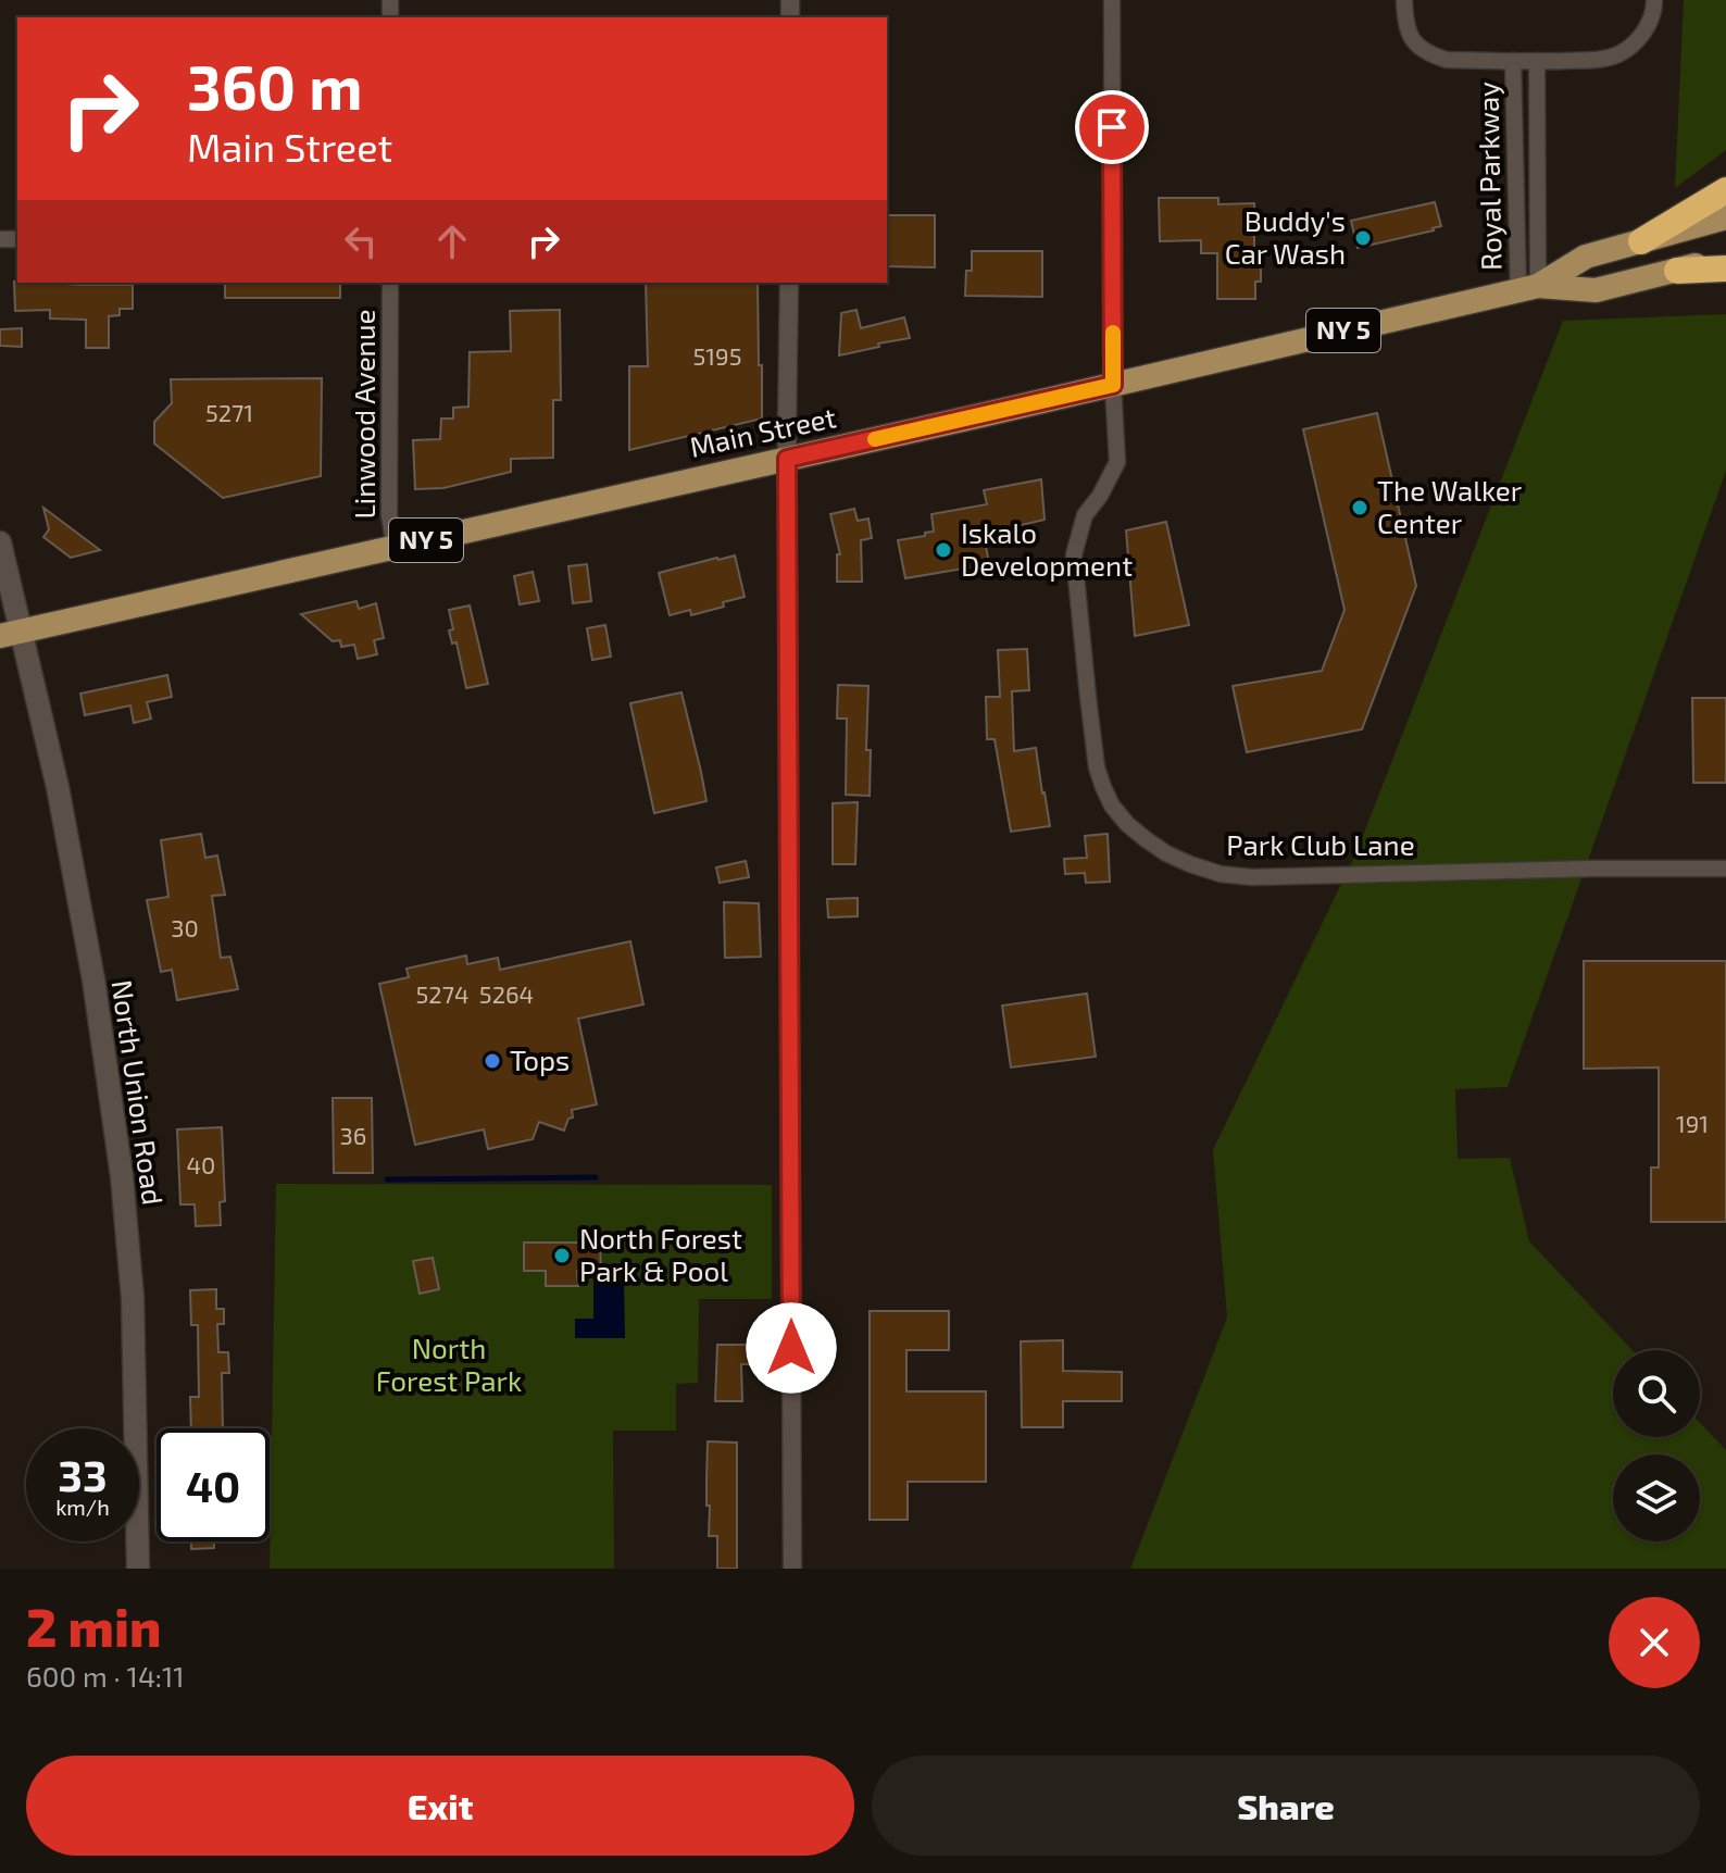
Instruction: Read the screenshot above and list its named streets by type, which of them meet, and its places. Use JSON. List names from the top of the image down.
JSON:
{
  "streets": {
    "main road": ["NY 5", "Main Street", "North Union Road"],
    "street": ["Royal Parkway", "Linwood Avenue", "Park Club Lane"]
  },
  "crossings": [
    ["Royal Parkway", "Main Street"],
    ["Linwood Avenue", "Main Street"],
    ["Main Street", "Park Club Lane"],
    ["Main Street", "North Union Road"]
  ],
  "parks": ["North Forest Park"],
  "places": [
    "Buddy's Car Wash",
    "The Walker Center",
    "Iskalo Development",
    "Tops",
    "North Forest Park & Pool"
  ],
  "house_numbers": [
    "5195",
    "5271",
    "30",
    "5274",
    "5264",
    "191",
    "36",
    "40"
  ],
  "page": {
    "turn": ["360 m", "Main Street"],
    "speed": "33 km/h",
    "limit": "40",
    "heading": ["2 min", "600 m · 14:11"],
    "buttons": ["Exit", "Share"]
  }
}
